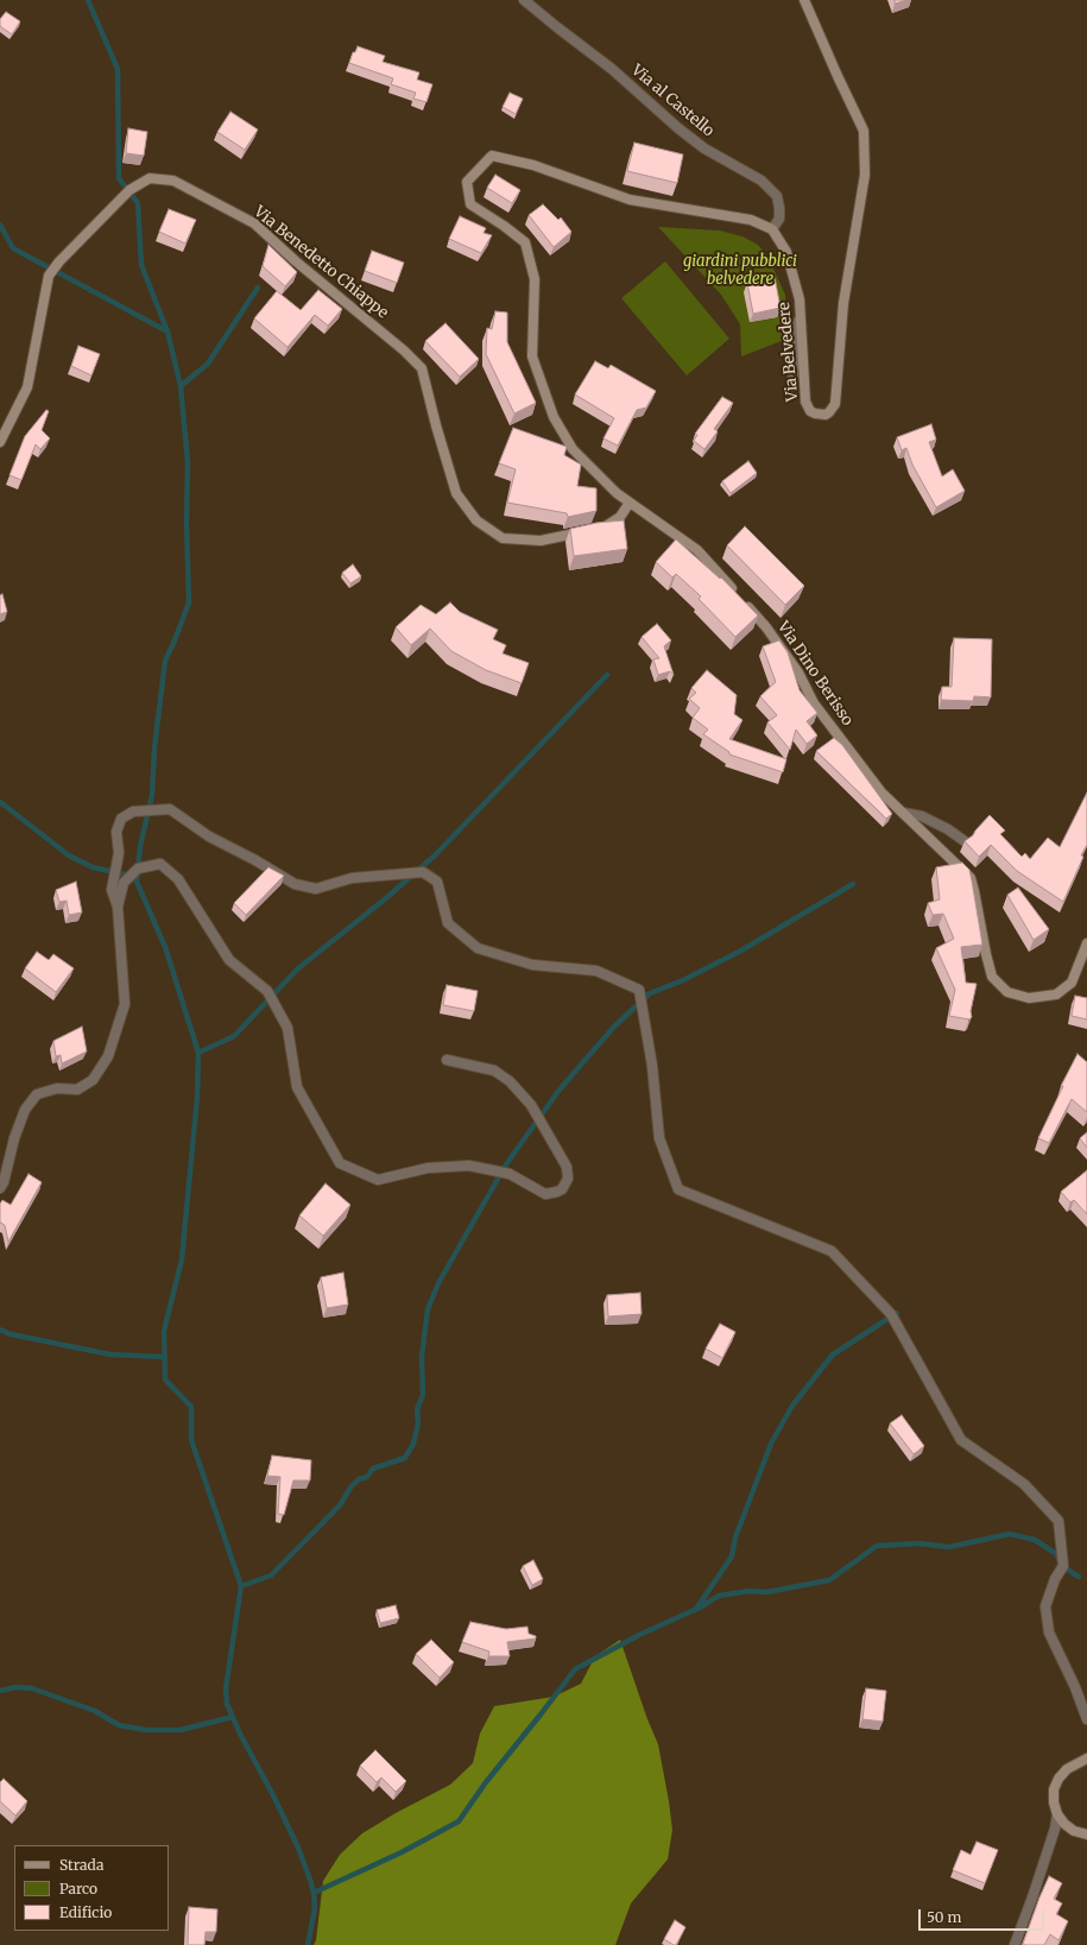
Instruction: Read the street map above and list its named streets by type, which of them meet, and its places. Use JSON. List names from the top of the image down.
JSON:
{
  "streets": {
    "street": [
      "Via al Castello",
      "Via Benedetto Chiappe",
      "Via Belvedere",
      "Via Dino Berisso"
    ]
  },
  "crossings": [
    ["Via al Castello", "Via Belvedere"],
    ["Via Benedetto Chiappe", "Via Dino Berisso"],
    ["Via Belvedere", "Via Dino Berisso"]
  ],
  "parks": ["giardini pubblici belvedere"],
  "legend": ["Strada", "Parco", "Edificio"],
  "scale_bar": "50 m"
}
